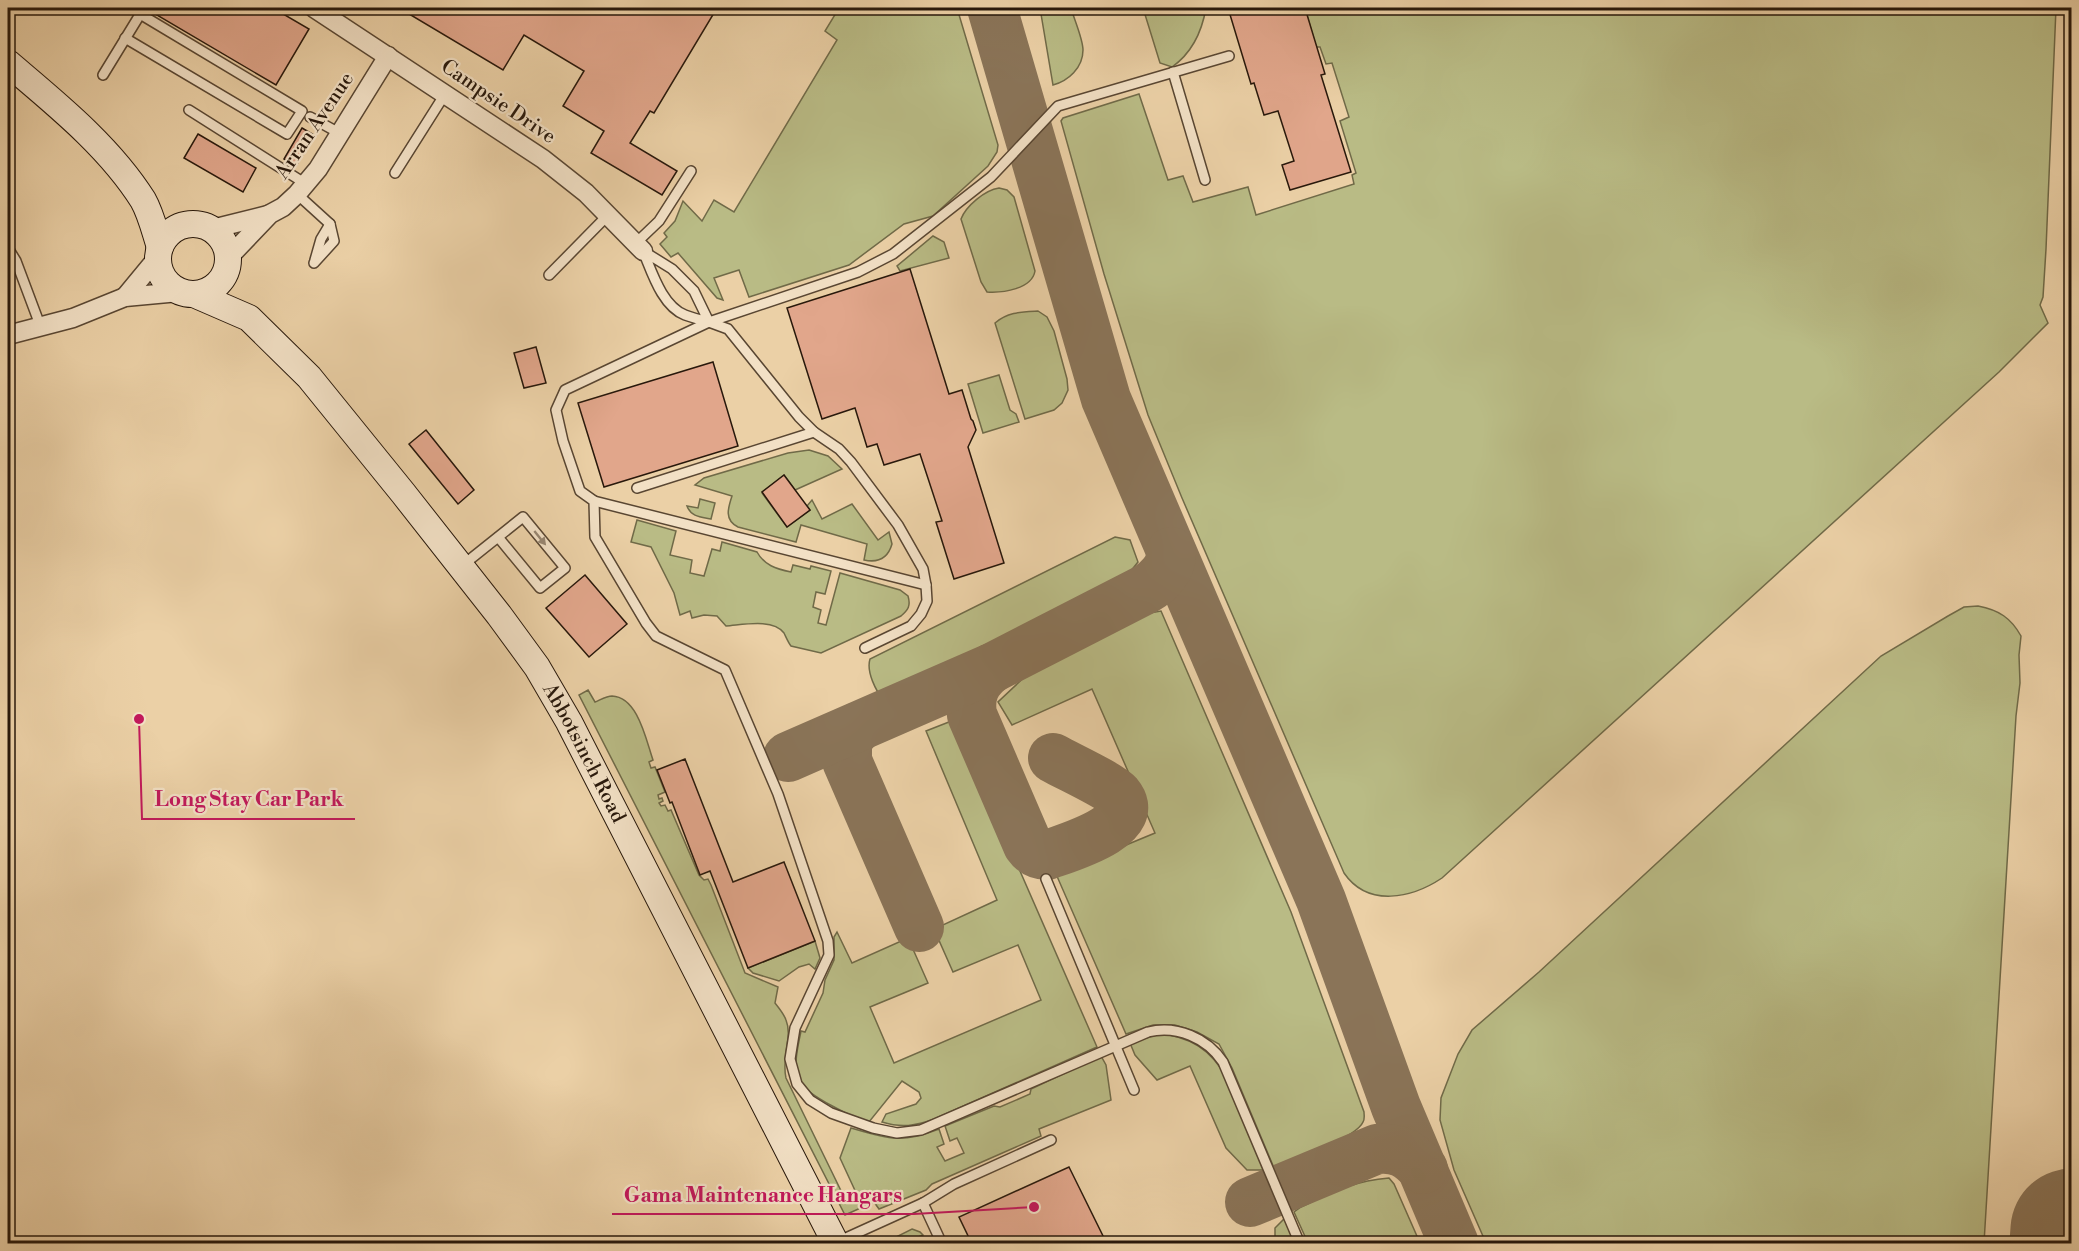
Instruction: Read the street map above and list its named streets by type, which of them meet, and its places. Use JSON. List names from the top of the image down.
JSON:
{
  "streets": {
    "street": ["Campsie Drive", "Arran Avenue", "Abbotsinch Road"]
  },
  "crossings": [
    ["Campsie Drive", "Arran Avenue"],
    ["Arran Avenue", "Abbotsinch Road"]
  ],
  "places": ["Long Stay Car Park", "Gama Maintenance Hangars"]
}
